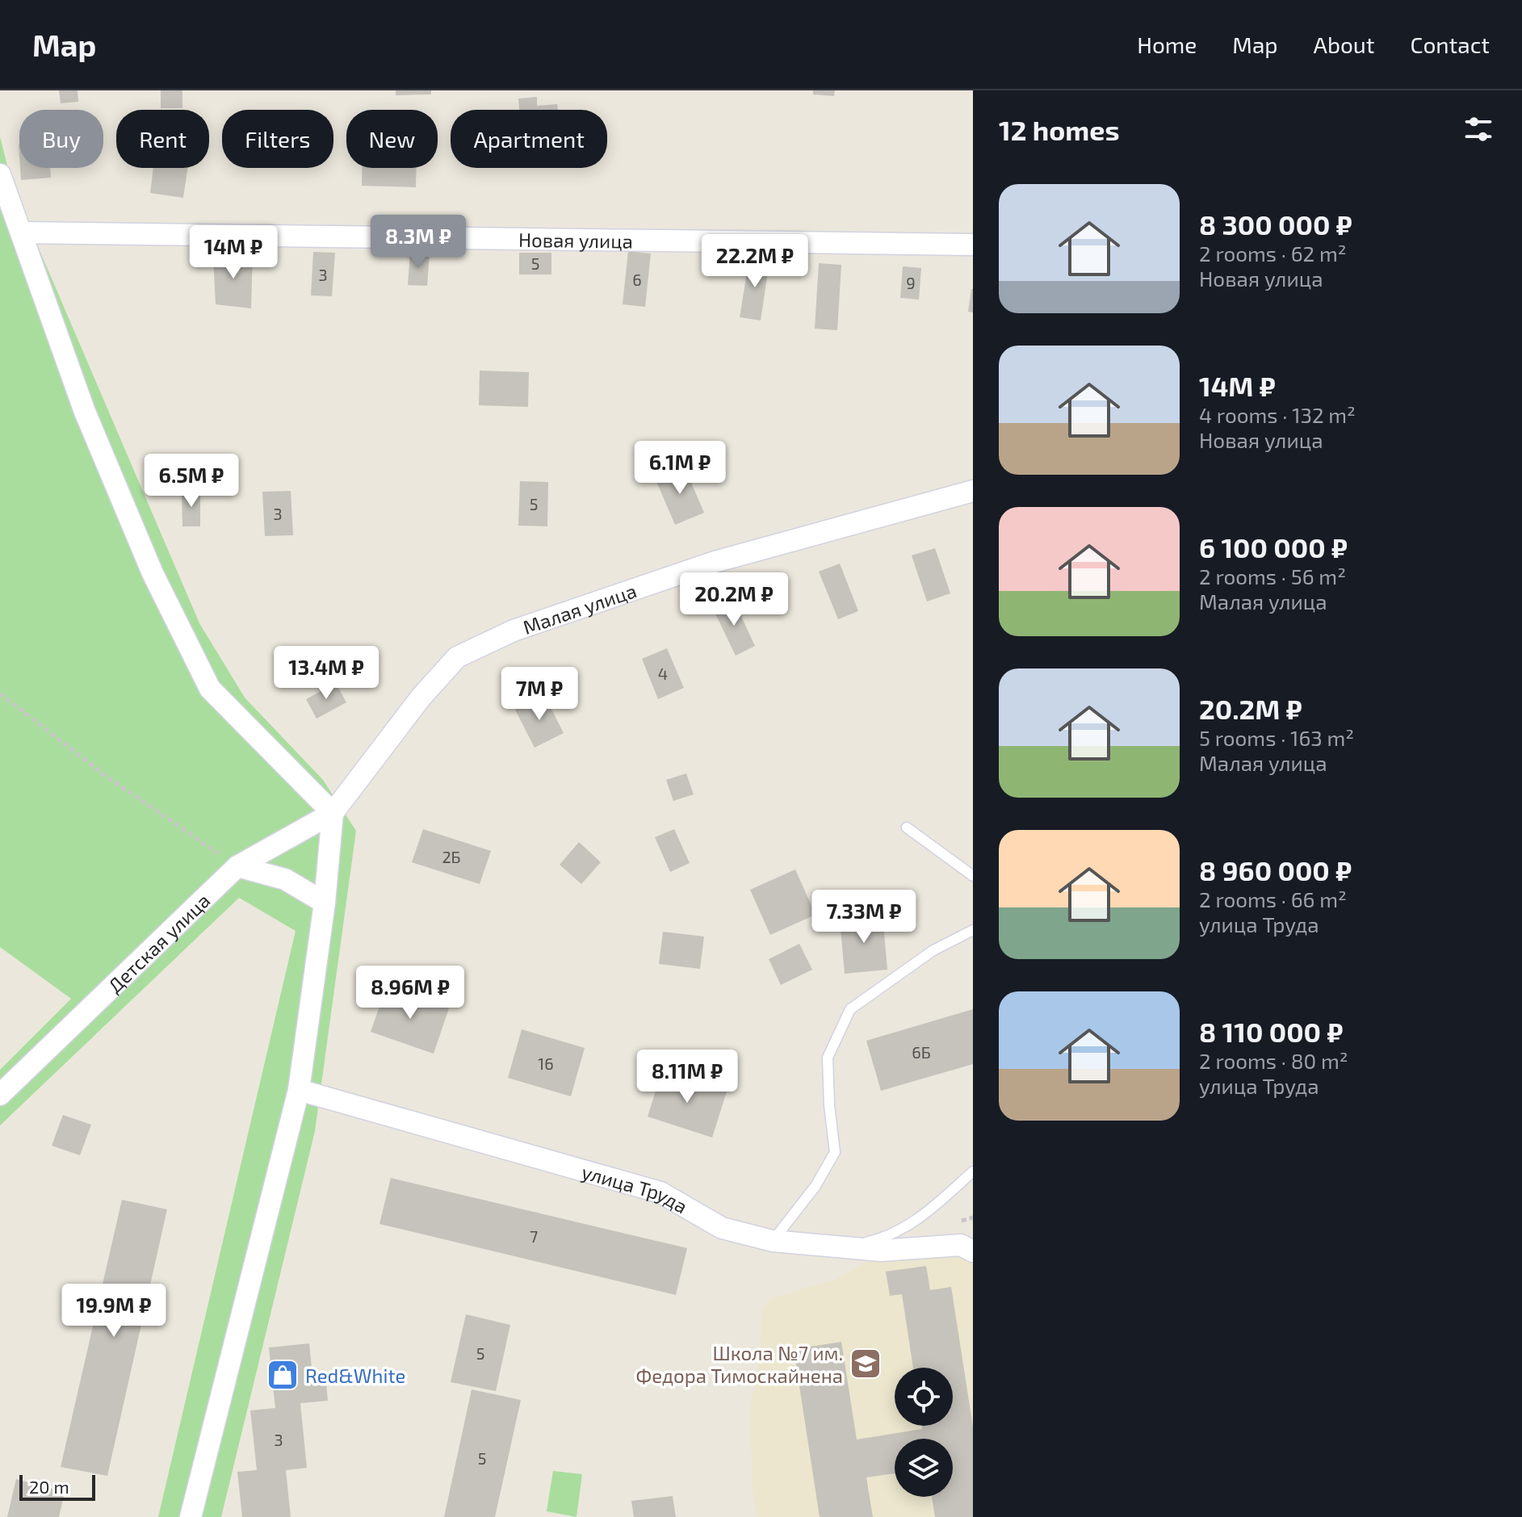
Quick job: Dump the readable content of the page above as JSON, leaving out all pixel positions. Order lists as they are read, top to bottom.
{
  "streets": {
    "street": [
      "Новая улица",
      "Малая улица",
      "Детская улица",
      "улица Труда"
    ]
  },
  "crossings": [
    ["Малая улица", "Детская улица"]
  ],
  "places": {
    "school or university": ["Школа №7 им. Федора Тимоскайнена"],
    "shop": ["Red&White"]
  },
  "house_numbers": [
    "5",
    "3",
    "6",
    "9",
    "5",
    "3",
    "4",
    "2Б",
    "6Б",
    "16",
    "7",
    "5",
    "3",
    "5"
  ],
  "scale_bar": "20 m",
  "page": {
    "header": "Map",
    "nav": [
      "Home",
      "Map",
      "About",
      "Contact"
    ],
    "heading": "12 homes",
    "chip": [
      "Buy",
      "Rent",
      "Filters",
      "New",
      "Apartment"
    ],
    "list": [
      {
        "name": "8 300 000 ₽",
        "note": "2 rooms · 62 m² · Новая улица"
      },
      {
        "name": "14M ₽",
        "note": "4 rooms · 132 m² · Новая улица"
      },
      {
        "name": "6 100 000 ₽",
        "note": "2 rooms · 56 m² · Малая улица"
      },
      {
        "name": "20.2M ₽",
        "note": "5 rooms · 163 m² · Малая улица"
      },
      {
        "name": "8 960 000 ₽",
        "note": "2 rooms · 66 m² · улица Труда"
      },
      {
        "name": "8 110 000 ₽",
        "note": "2 rooms · 80 m² · улица Труда"
      }
    ],
    "price": [
      "8.3M ₽",
      "14M ₽",
      "22.2M ₽",
      "6.1M ₽",
      "6.5M ₽",
      "20.2M ₽",
      "13.4M ₽",
      "7M ₽",
      "7.33M ₽",
      "8.96M ₽",
      "8.11M ₽",
      "19.9M ₽"
    ],
    "scale": "20 m"
  }
}
